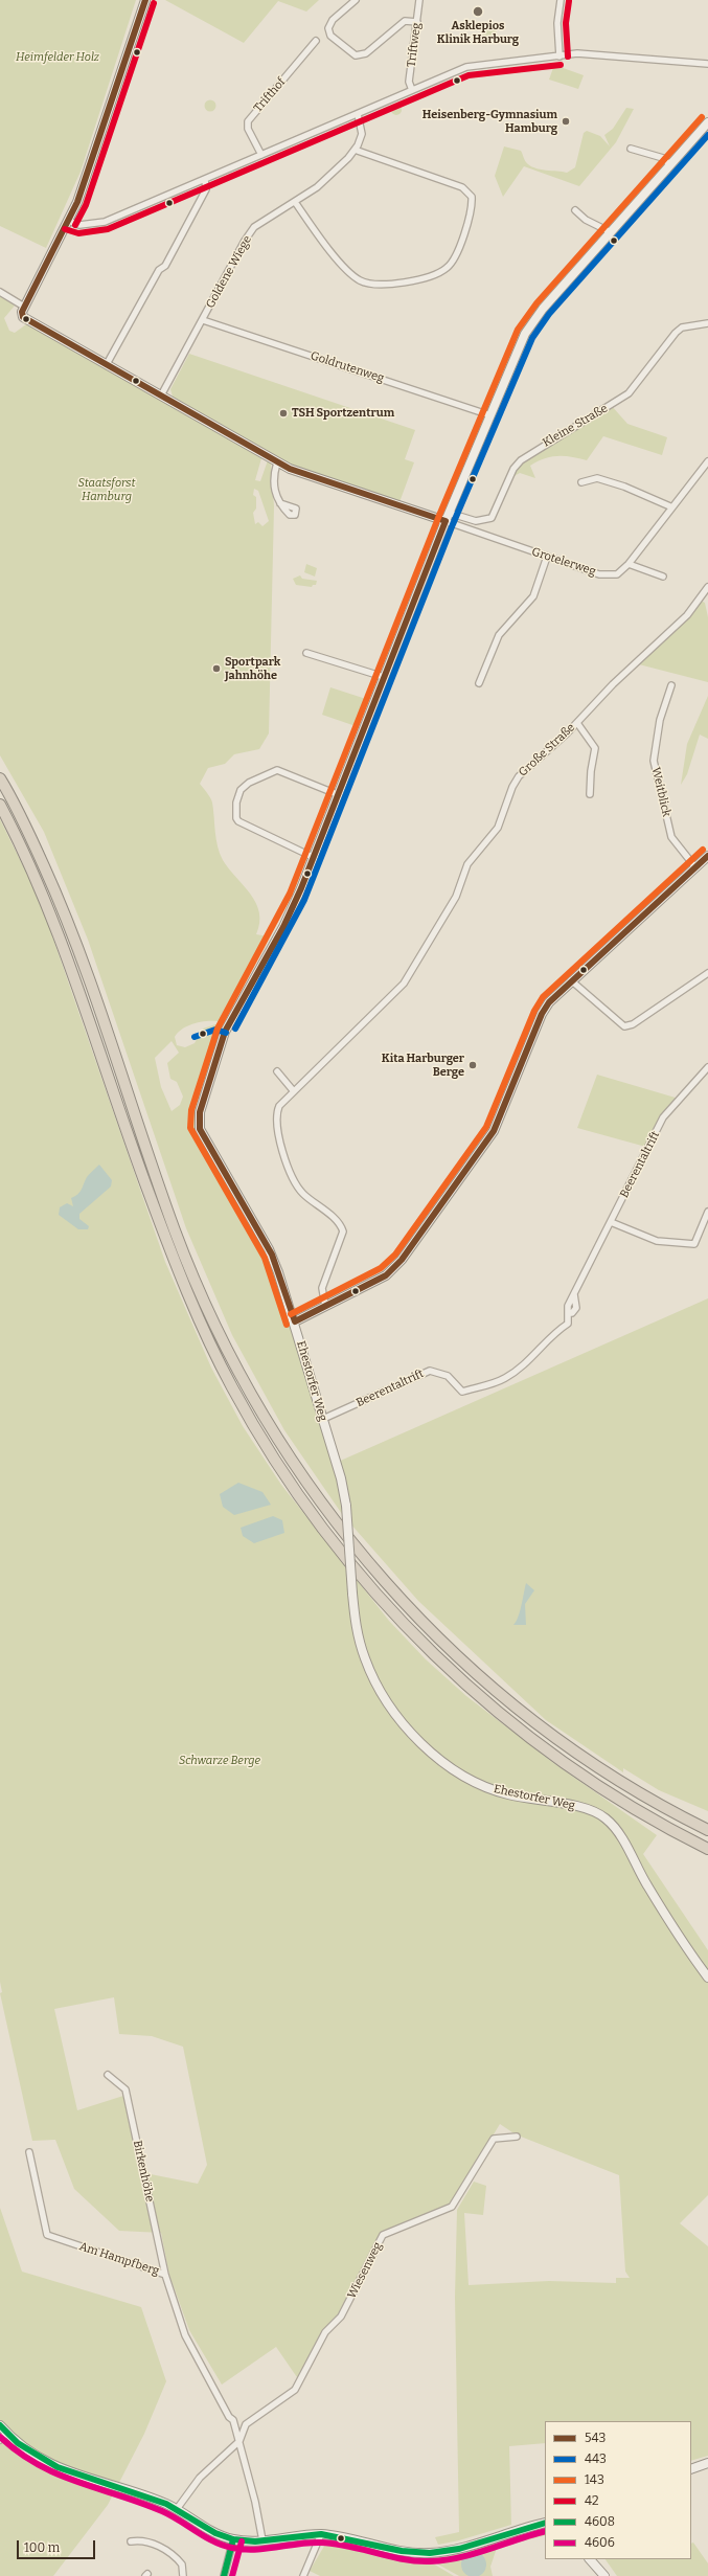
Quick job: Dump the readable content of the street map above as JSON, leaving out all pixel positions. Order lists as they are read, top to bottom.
{
  "streets": {
    "main road": ["Ehestorfer Weg"],
    "street": [
      "Triftweg",
      "Trifthof",
      "Goldene Wiege",
      "Goldrutenweg",
      "Kleine Straße",
      "Grotelerweg",
      "Große Straße",
      "Weitblick",
      "Beerentaltrift",
      "Birkenhöhe",
      "Am Hampfberg",
      "Wiesenweg"
    ]
  },
  "crossings": [
    ["Goldene Wiege", "Goldrutenweg"],
    ["Goldrutenweg", "Ehestorfer Weg"],
    ["Kleine Straße", "Grotelerweg"],
    ["Kleine Straße", "Ehestorfer Weg"],
    ["Grotelerweg", "Ehestorfer Weg"],
    ["Beerentaltrift", "Ehestorfer Weg"],
    ["Birkenhöhe", "Am Hampfberg"],
    ["Am Hampfberg", "Wiesenweg"]
  ],
  "parks": ["Heimfelder Holz", "Staatsforst Hamburg", "Schwarze Berge"],
  "places": [
    "Asklepios Klinik Harburg",
    "Heisenberg-Gymnasium Hamburg",
    "TSH Sportzentrum",
    "Sportpark Jahnhöhe",
    "Kita Harburger Berge"
  ],
  "lines": [
    "transit line 543",
    "transit line 42",
    "transit line 143",
    "transit line 443",
    "transit line 4608",
    "transit line 4606"
  ],
  "legend": [
    "543",
    "443",
    "143",
    "42",
    "4608",
    "4606"
  ],
  "scale_bar": "100 m"
}
